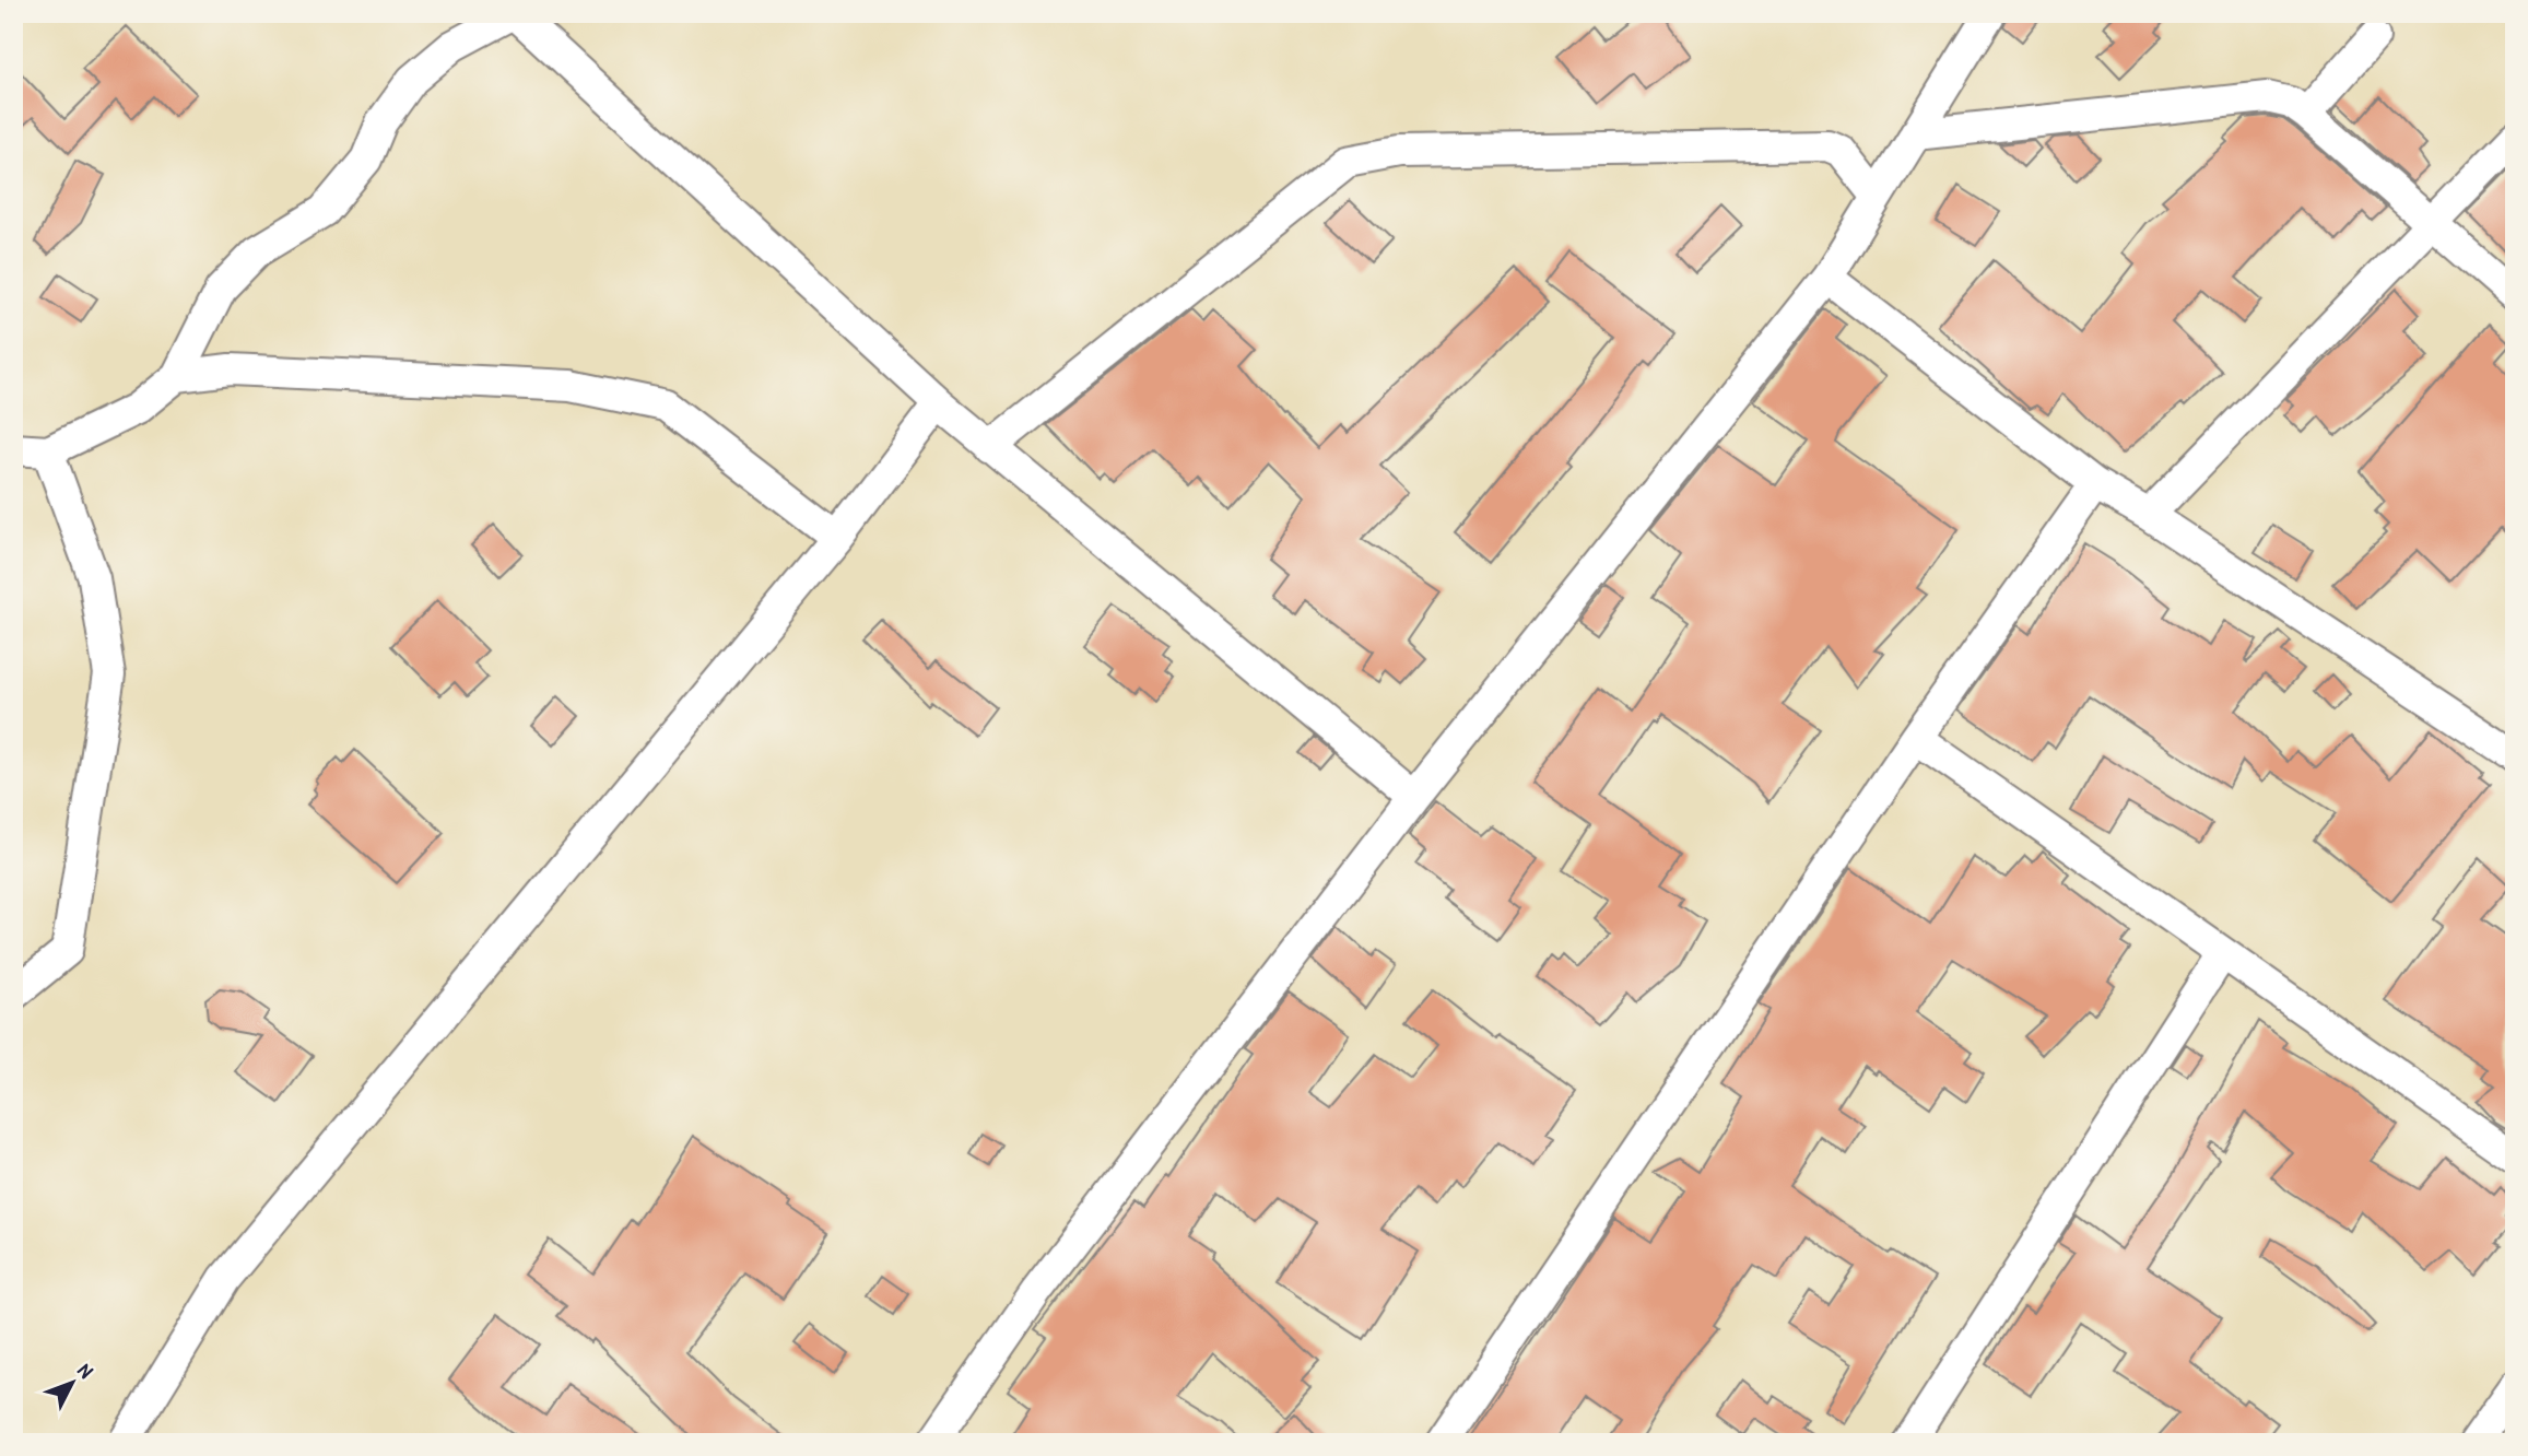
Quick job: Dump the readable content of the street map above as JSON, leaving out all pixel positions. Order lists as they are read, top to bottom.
{
  "north": "top right"
}
